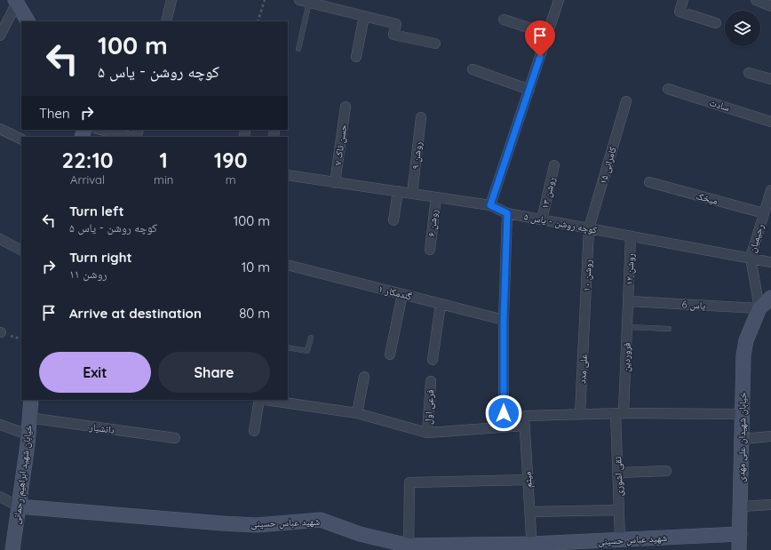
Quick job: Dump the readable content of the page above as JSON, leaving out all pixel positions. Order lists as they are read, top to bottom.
{
  "streets": {
    "street": [
      "سادت",
      "حسن تاک ۷",
      "روشن ۹",
      "کامرانی ۱۵",
      "روشن ۱۳",
      "میخک",
      "روشن ۶",
      "کوچه روشن - یاس ۵",
      "رحیمیان",
      "روشن ۱۲",
      "روشن ۱۰",
      "گندمکار ۱",
      "یاس 6",
      "فروردین",
      "علی مدد",
      "فرعی اول",
      "دانشیار",
      "خیابان شهیدان علی مهدی",
      "خیابان شهید ابراهیم رحمانی",
      "تقی اشوری",
      "میثم",
      "شهید عباس حسینی"
    ]
  },
  "crossings": [
    ["حسن تاک ۷", "کوچه روشن - یاس ۵"],
    ["روشن ۹", "کوچه روشن - یاس ۵"],
    ["کامرانی ۱۵", "کوچه روشن - یاس ۵"],
    ["کامرانی ۱۵", "روشن ۱۰"],
    ["روشن ۱۳", "کوچه روشن - یاس ۵"],
    ["میخک", "رحیمیان"],
    ["روشن ۶", "کوچه روشن - یاس ۵"],
    ["کوچه روشن - یاس ۵", "رحیمیان"],
    ["کوچه روشن - یاس ۵", "روشن ۱۲"],
    ["کوچه روشن - یاس ۵", "روشن ۱۰"],
    ["رحیمیان", "یاس 6"],
    ["رحیمیان", "خیابان شهیدان علی مهدی"],
    ["روشن ۱۲", "یاس 6"],
    ["روشن ۱۲", "فروردین"],
    ["روشن ۱۰", "علی مدد"],
    ["یاس 6", "فروردین"],
    ["یاس 6", "خیابان شهیدان علی مهدی"],
    ["فروردین", "تقی اشوری"],
    ["دانشیار", "خیابان شهید ابراهیم رحمانی"],
    ["خیابان شهیدان علی مهدی", "شهید عباس حسینی"],
    ["خیابان شهید ابراهیم رحمانی", "شهید عباس حسینی"],
    ["تقی اشوری", "شهید عباس حسینی"],
    ["میثم", "شهید عباس حسینی"]
  ],
  "page": {
    "turn": ["100 m", "کوچه روشن - یاس ۵"],
    "then": "Then",
    "eta": [
      "22:10",
      "Arrival",
      "1",
      "min",
      "190",
      "m"
    ],
    "list": [
      {
        "name": "Turn left",
        "note": "کوچه روشن - یاس ۵",
        "value": "100 m"
      },
      {
        "name": "Turn right",
        "note": "روشن ۱۱",
        "value": "10 m"
      },
      {
        "name": "Arrive at destination",
        "value": "80 m"
      }
    ],
    "buttons": ["Exit", "Share"]
  }
}
